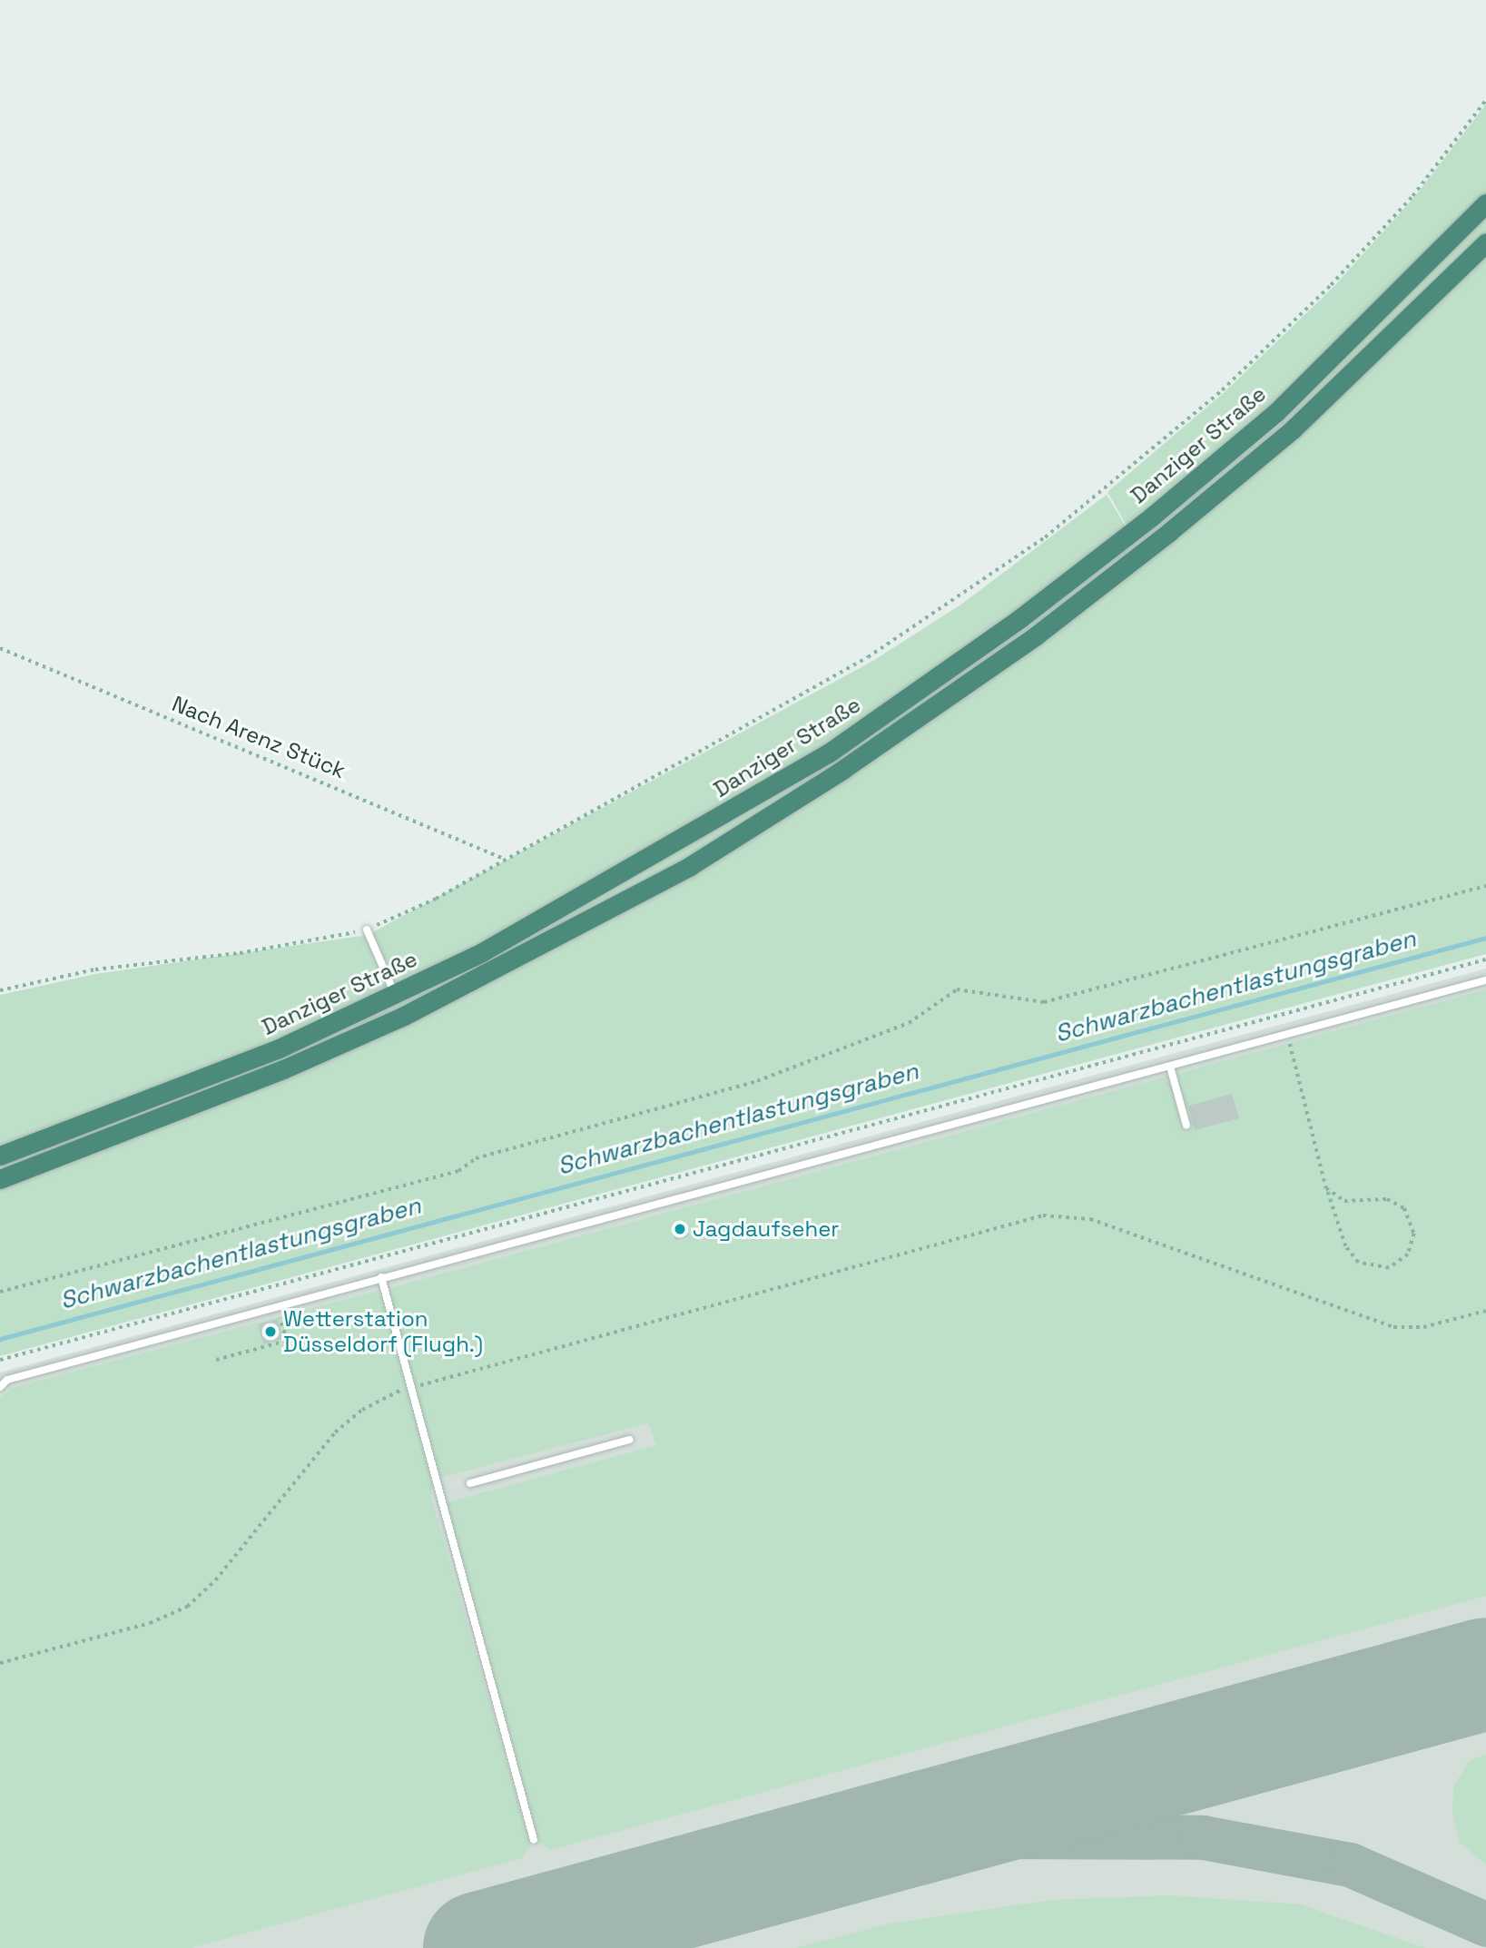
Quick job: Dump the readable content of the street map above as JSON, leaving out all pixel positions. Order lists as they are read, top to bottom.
{
  "streets": {
    "highway": ["Danziger Straße"],
    "path": ["Nach Arenz Stück"]
  },
  "water": ["Schwarzbachentlastungsgraben"],
  "places": ["Jagdaufseher", "Wetterstation Düsseldorf (Flugh.)"]
}
